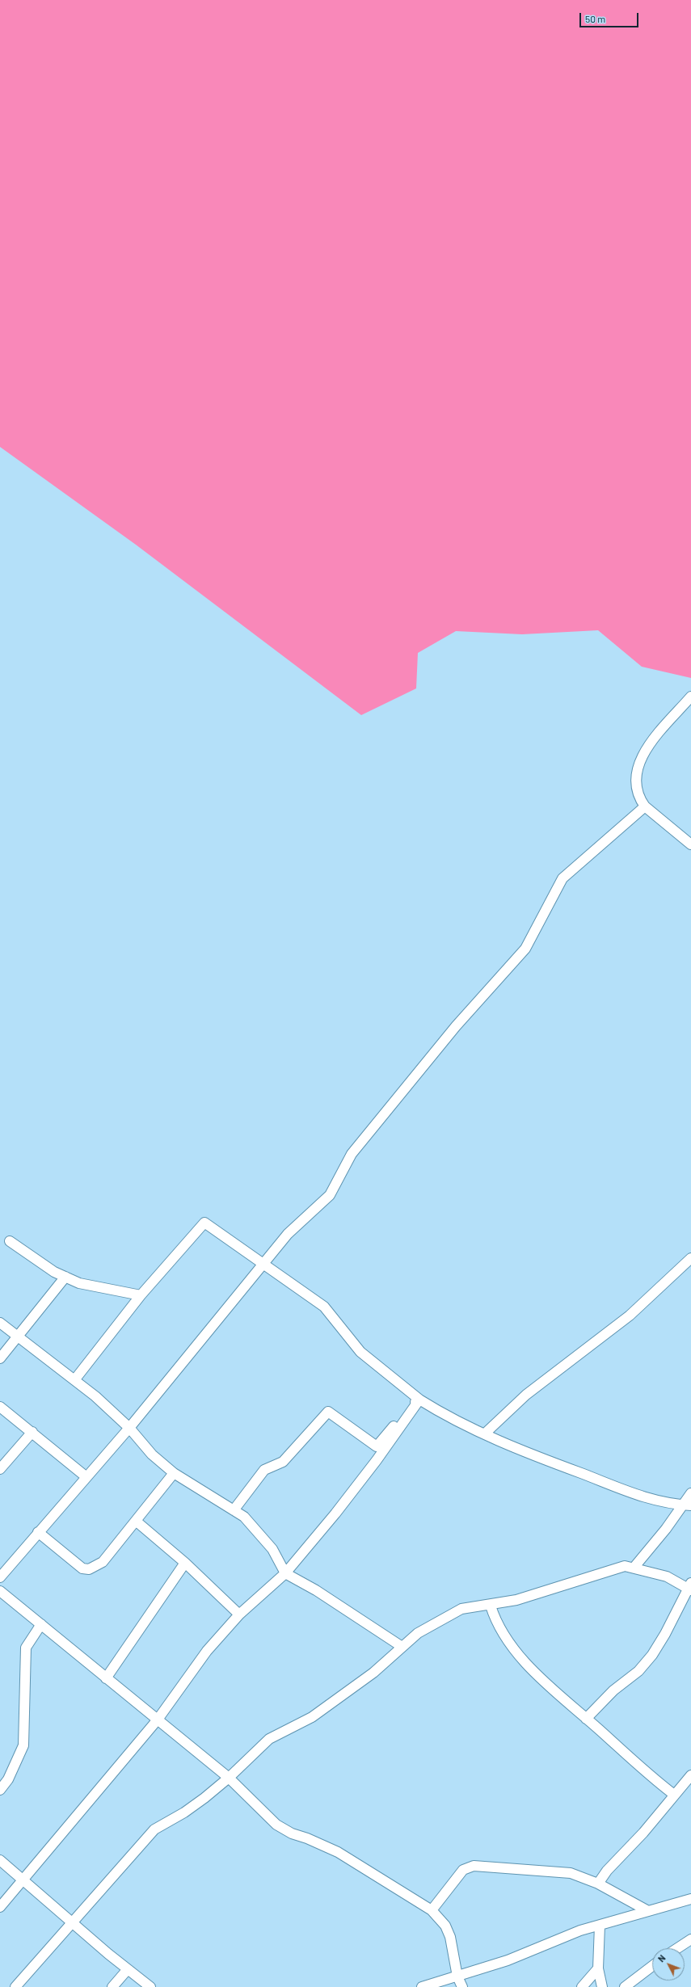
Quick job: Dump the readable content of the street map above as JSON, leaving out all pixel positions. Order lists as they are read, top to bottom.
{
  "scale_bar": "50 m",
  "north": "top left"
}
